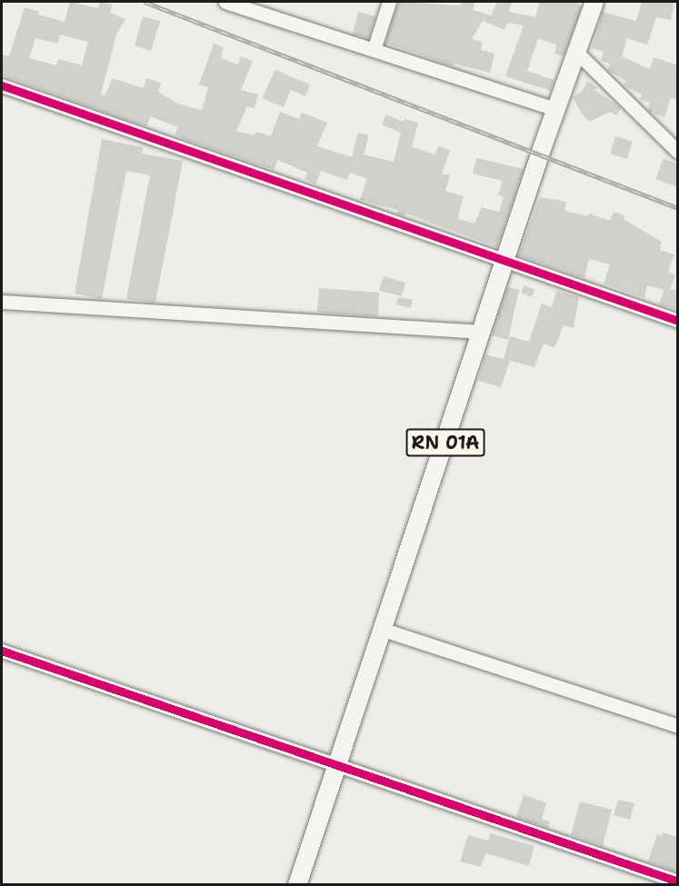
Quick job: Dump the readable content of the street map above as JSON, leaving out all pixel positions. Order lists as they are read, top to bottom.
{
  "streets": {
    "main road": ["RN 01A"]
  }
}
